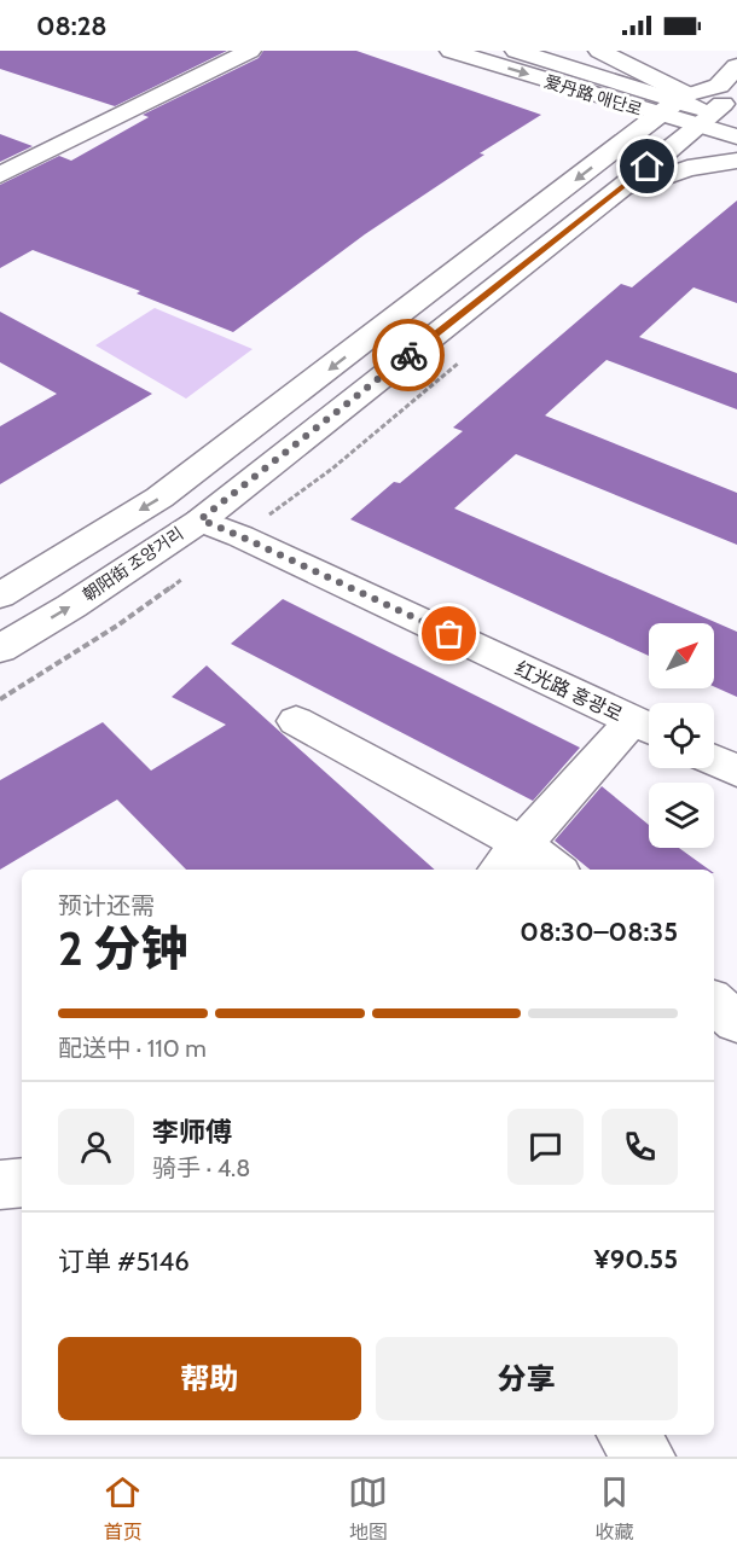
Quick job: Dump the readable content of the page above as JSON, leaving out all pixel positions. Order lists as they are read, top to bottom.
{
  "streets": {
    "main road": ["爱丹路 애단로", "朝阳街 조양거리", "红光路 홍광로"]
  },
  "crossings": [
    ["爱丹路 애단로", "朝阳街 조양거리"],
    ["朝阳街 조양거리", "红光路 홍광로"]
  ],
  "north": "top right",
  "page": {
    "status": "08:28",
    "heading": ["2 分钟", "预计还需", "08:30–08:35"],
    "panel": [
      "李师傅",
      "骑手 · 4.8",
      "订单 #5146",
      "¥90.55"
    ],
    "bar": "配送中 · 110 m",
    "buttons": ["帮助", "分享"],
    "tabs": ["首页", "地图", "收藏"]
  }
}
